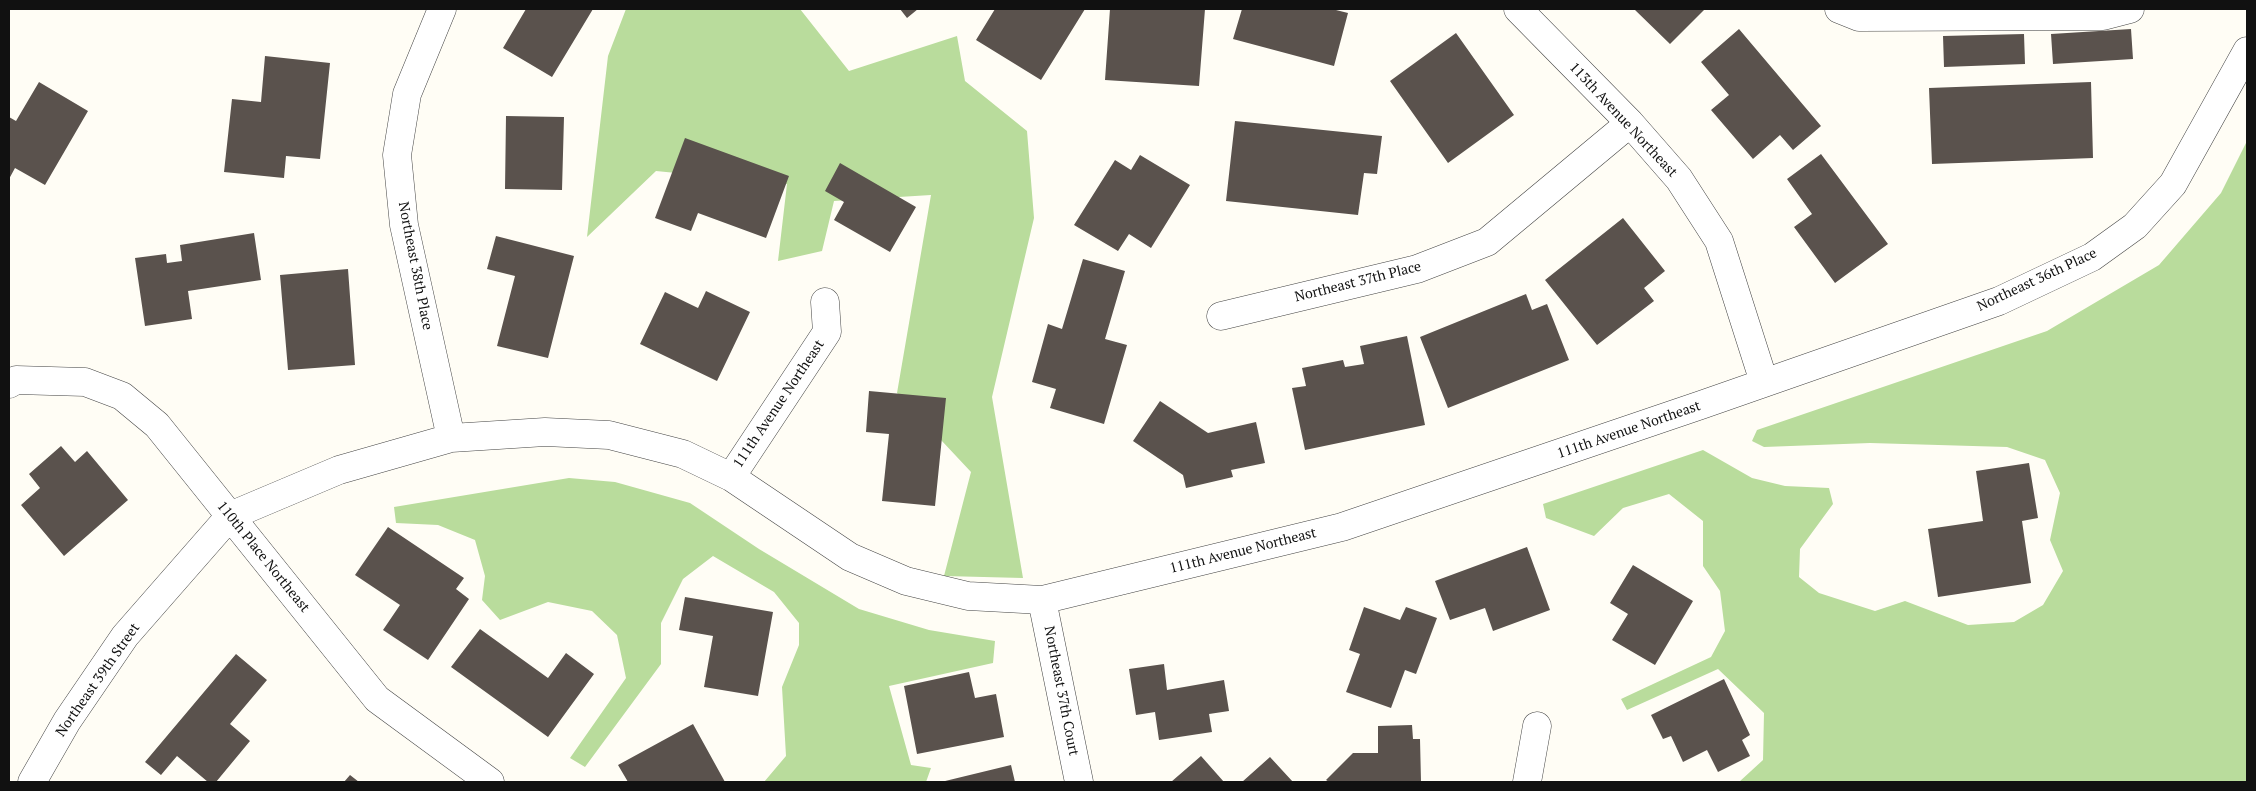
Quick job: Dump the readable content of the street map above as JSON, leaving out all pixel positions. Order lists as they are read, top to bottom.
{
  "streets": {
    "street": [
      "113th Avenue Northeast",
      "Northeast 38th Place",
      "Northeast 36th Place",
      "Northeast 37th Place",
      "111th Avenue Northeast",
      "110th Place Northeast",
      "Northeast 39th Street",
      "Northeast 37th Court"
    ]
  },
  "crossings": [
    ["113th Avenue Northeast", "Northeast 36th Place"],
    ["113th Avenue Northeast", "Northeast 37th Place"],
    ["113th Avenue Northeast", "111th Avenue Northeast"],
    ["Northeast 38th Place", "111th Avenue Northeast"],
    ["Northeast 36th Place", "111th Avenue Northeast"],
    ["111th Avenue Northeast", "110th Place Northeast"],
    ["111th Avenue Northeast", "Northeast 39th Street"],
    ["111th Avenue Northeast", "Northeast 37th Court"],
    ["110th Place Northeast", "Northeast 39th Street"]
  ]
}
